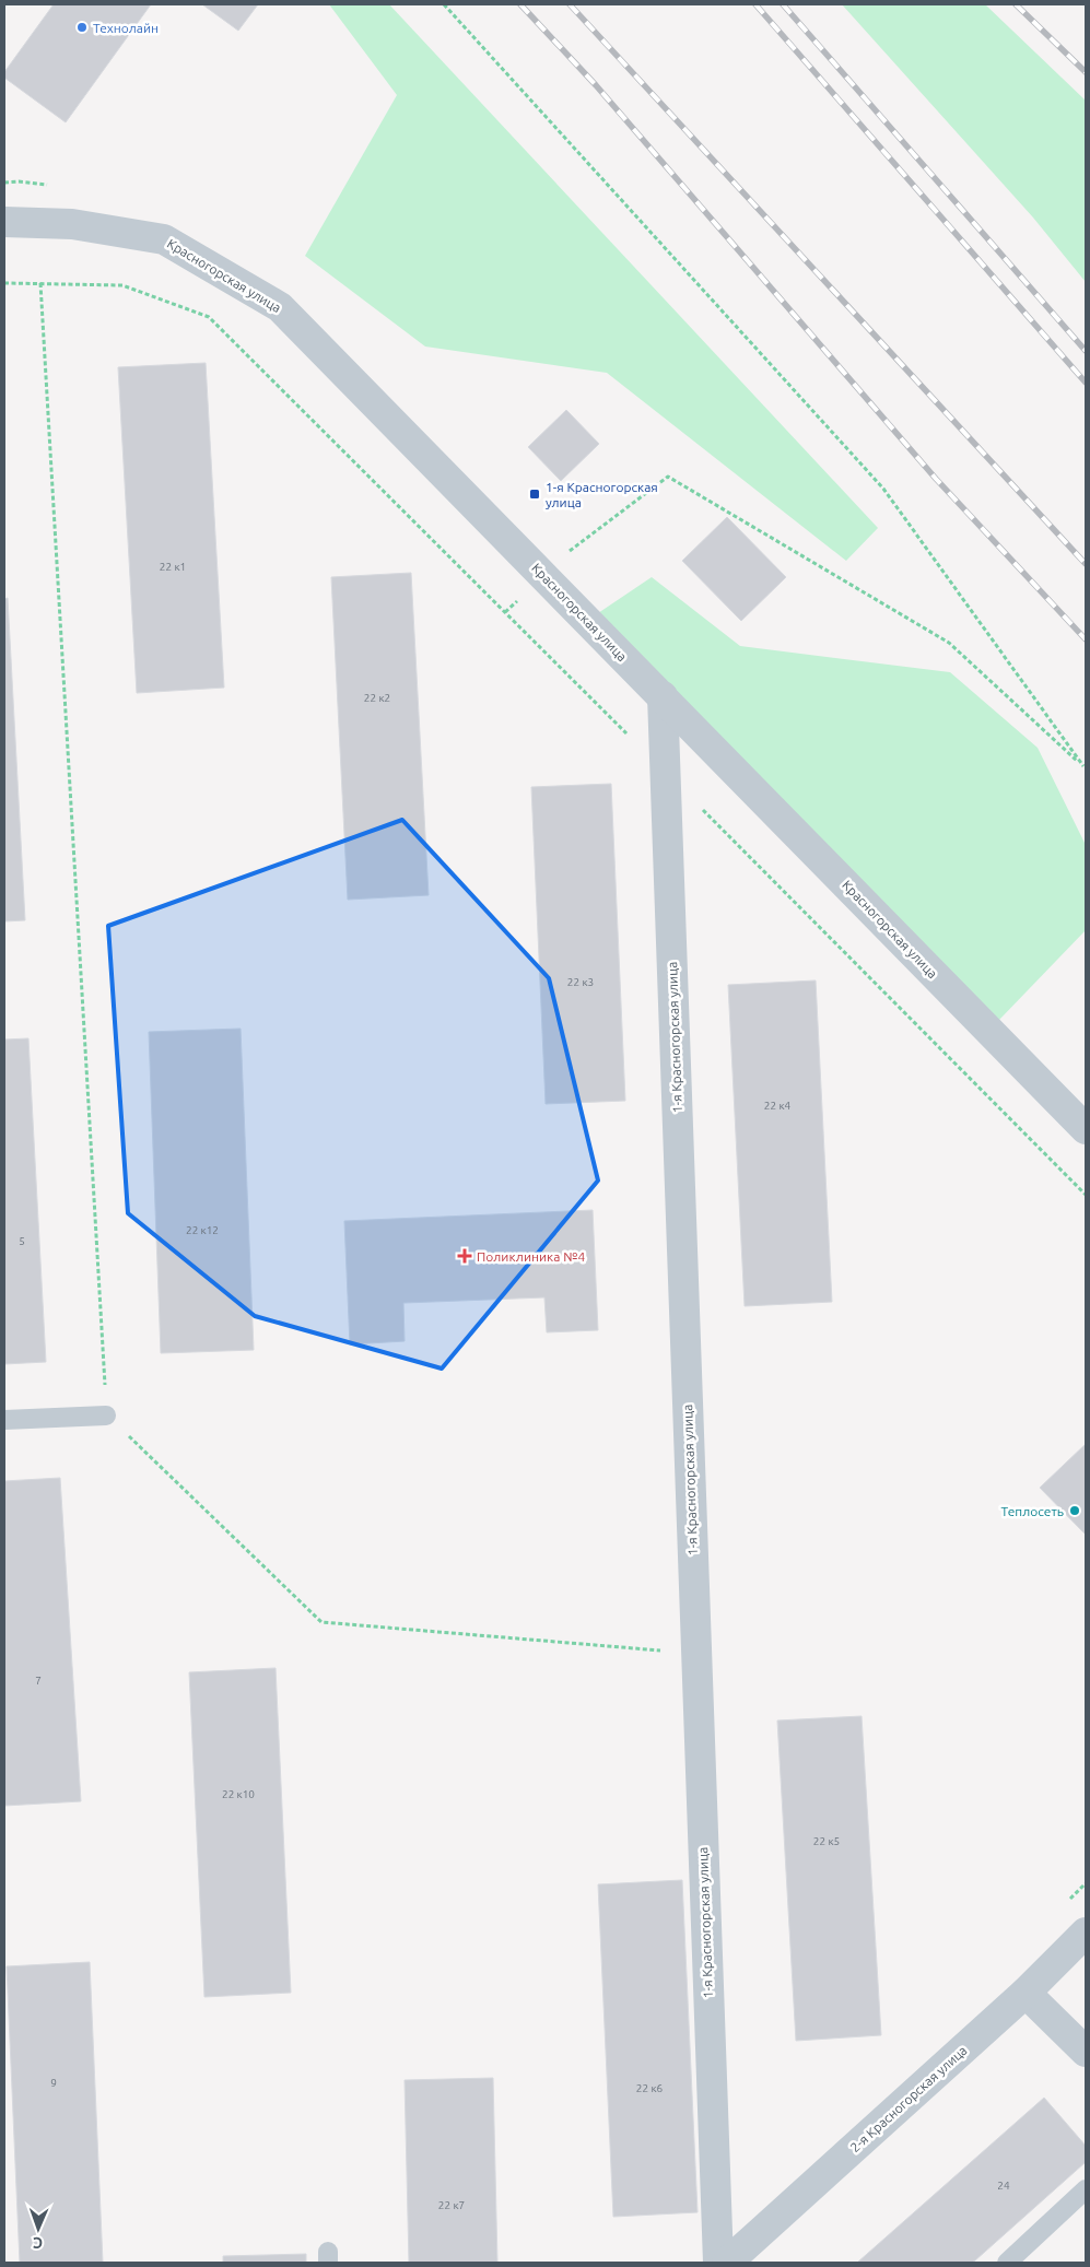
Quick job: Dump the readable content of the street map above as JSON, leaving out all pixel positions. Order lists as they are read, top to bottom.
{
  "streets": {
    "street": ["Красногорская улица", "1-я Красногорская улица", "2-я Красногорская улица"]
  },
  "crossings": [
    ["Красногорская улица", "1-я Красногорская улица"]
  ],
  "places": {
    "other": ["Технолайн", "Теплосеть"],
    "transit": ["1-я Красногорская улица"],
    "health": ["Поликлиника №4"]
  },
  "house_numbers": [
    "22 к1",
    "22 к2",
    "22 к3",
    "22 к4",
    "22 к12",
    "5",
    "7",
    "22 к10",
    "22 к5",
    "9",
    "22 к6",
    "24",
    "22 к7"
  ],
  "north": "bottom"
}
